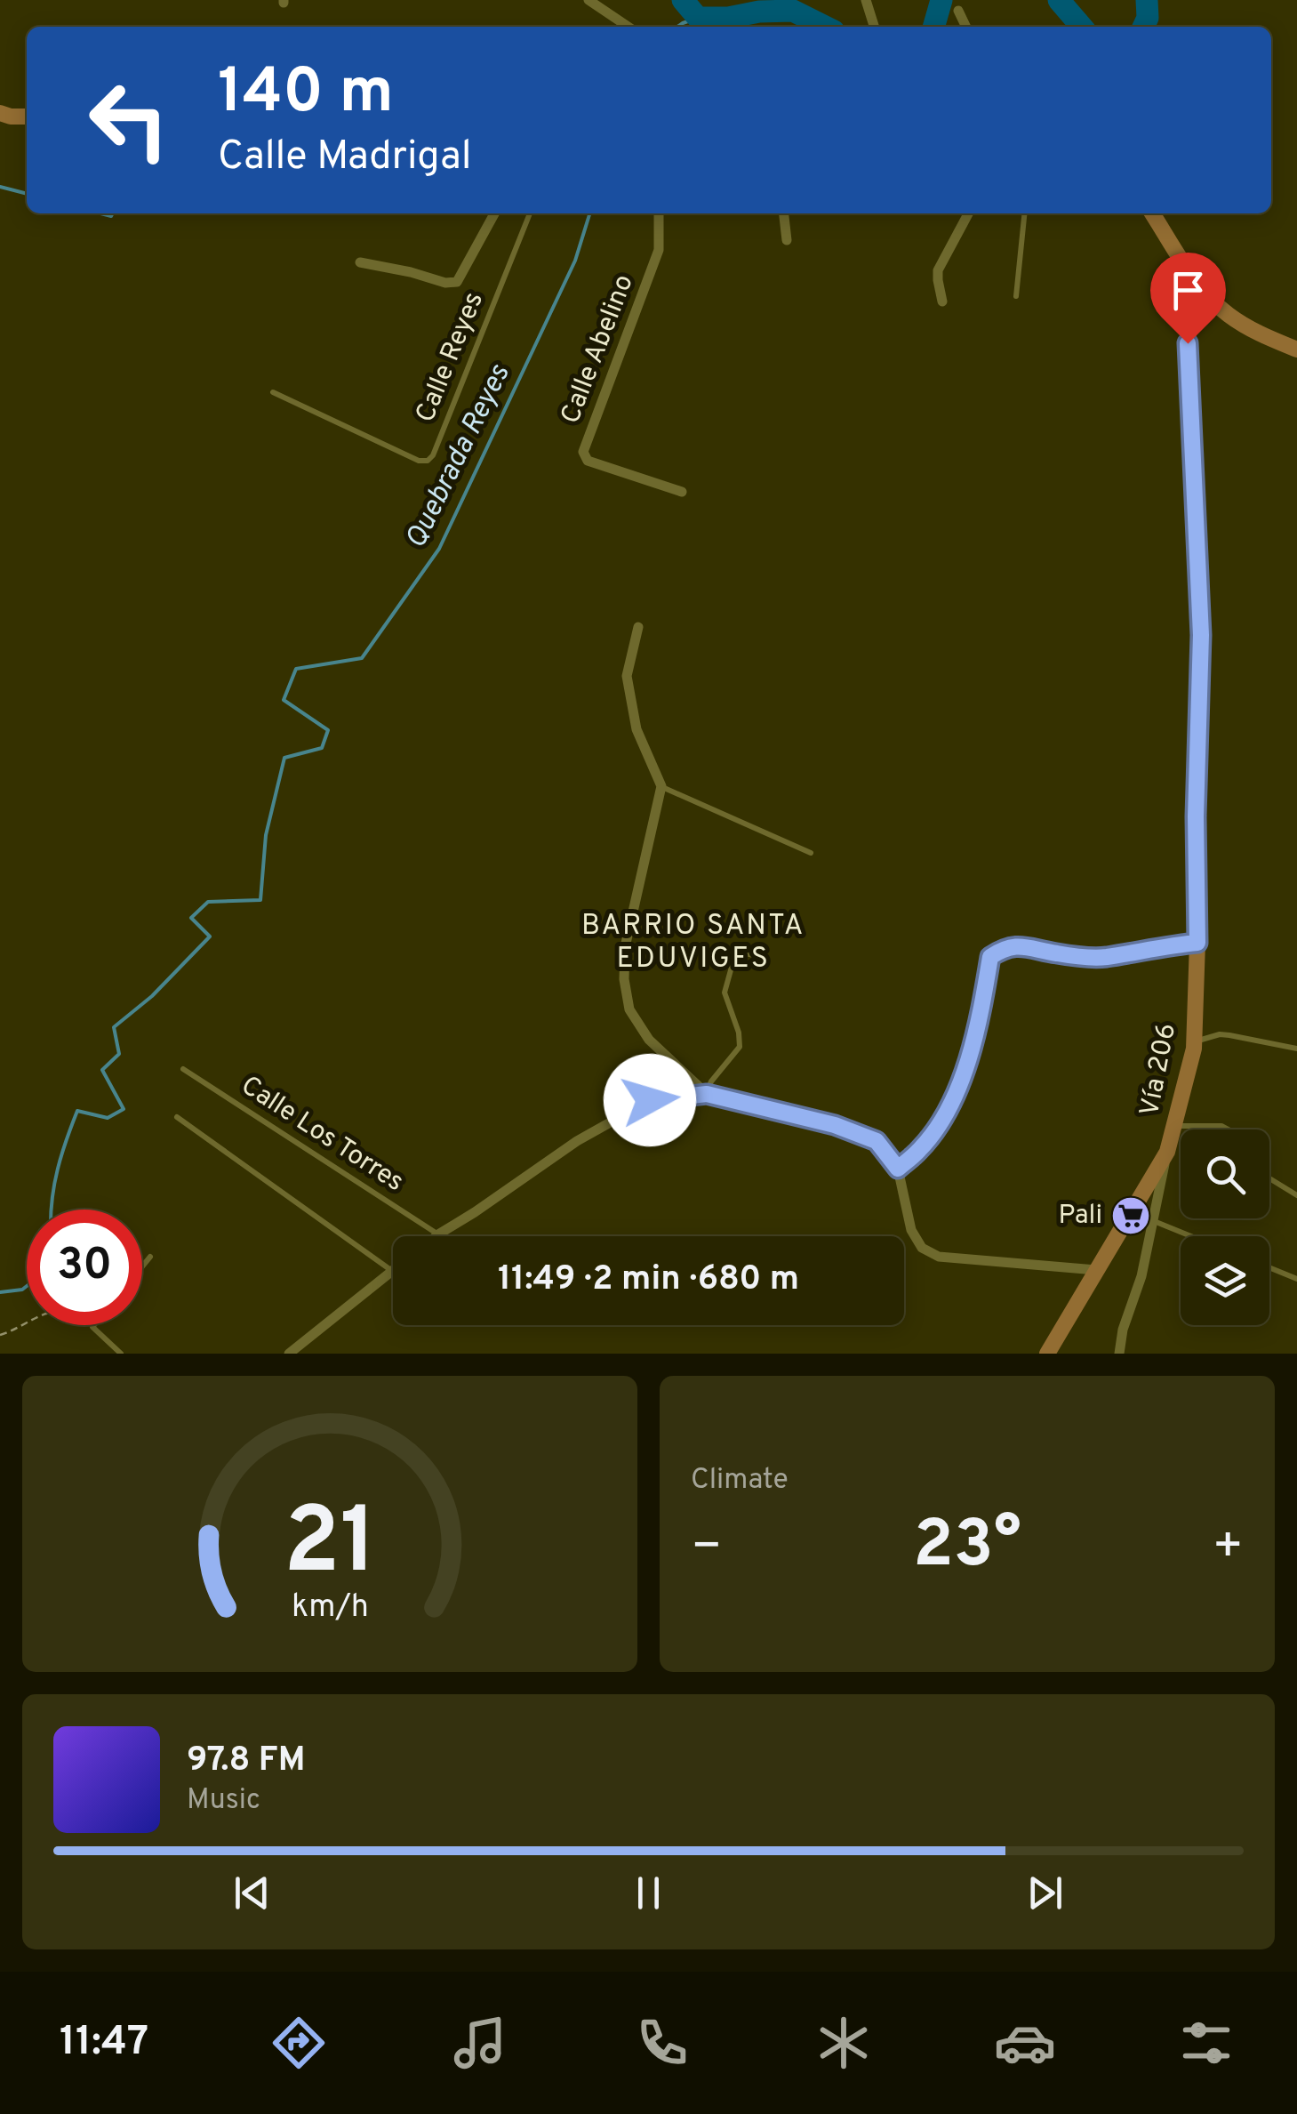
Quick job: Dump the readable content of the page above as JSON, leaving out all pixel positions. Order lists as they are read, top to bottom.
{
  "streets": {
    "main road": ["Vía 206"],
    "street": ["Calle Abelino"],
    "lane": ["Calle Reyes", "Calle Los Torres"]
  },
  "districts": ["BARRIO SANTA EDUVIGES"],
  "water": ["Quebrada Reyes"],
  "places": {
    "supermarket": ["Pali"]
  },
  "page": {
    "turn": ["140 m", "Calle Madrigal"],
    "limit": "30",
    "trip": "11:49 · 2 min · 680 m",
    "tile": "Climate",
    "heat": ["−", "23°", "+"],
    "song": ["97.8 FM", "Music"],
    "tabs": "11:47",
    "gauge": ["21", "km/h"]
  }
}
